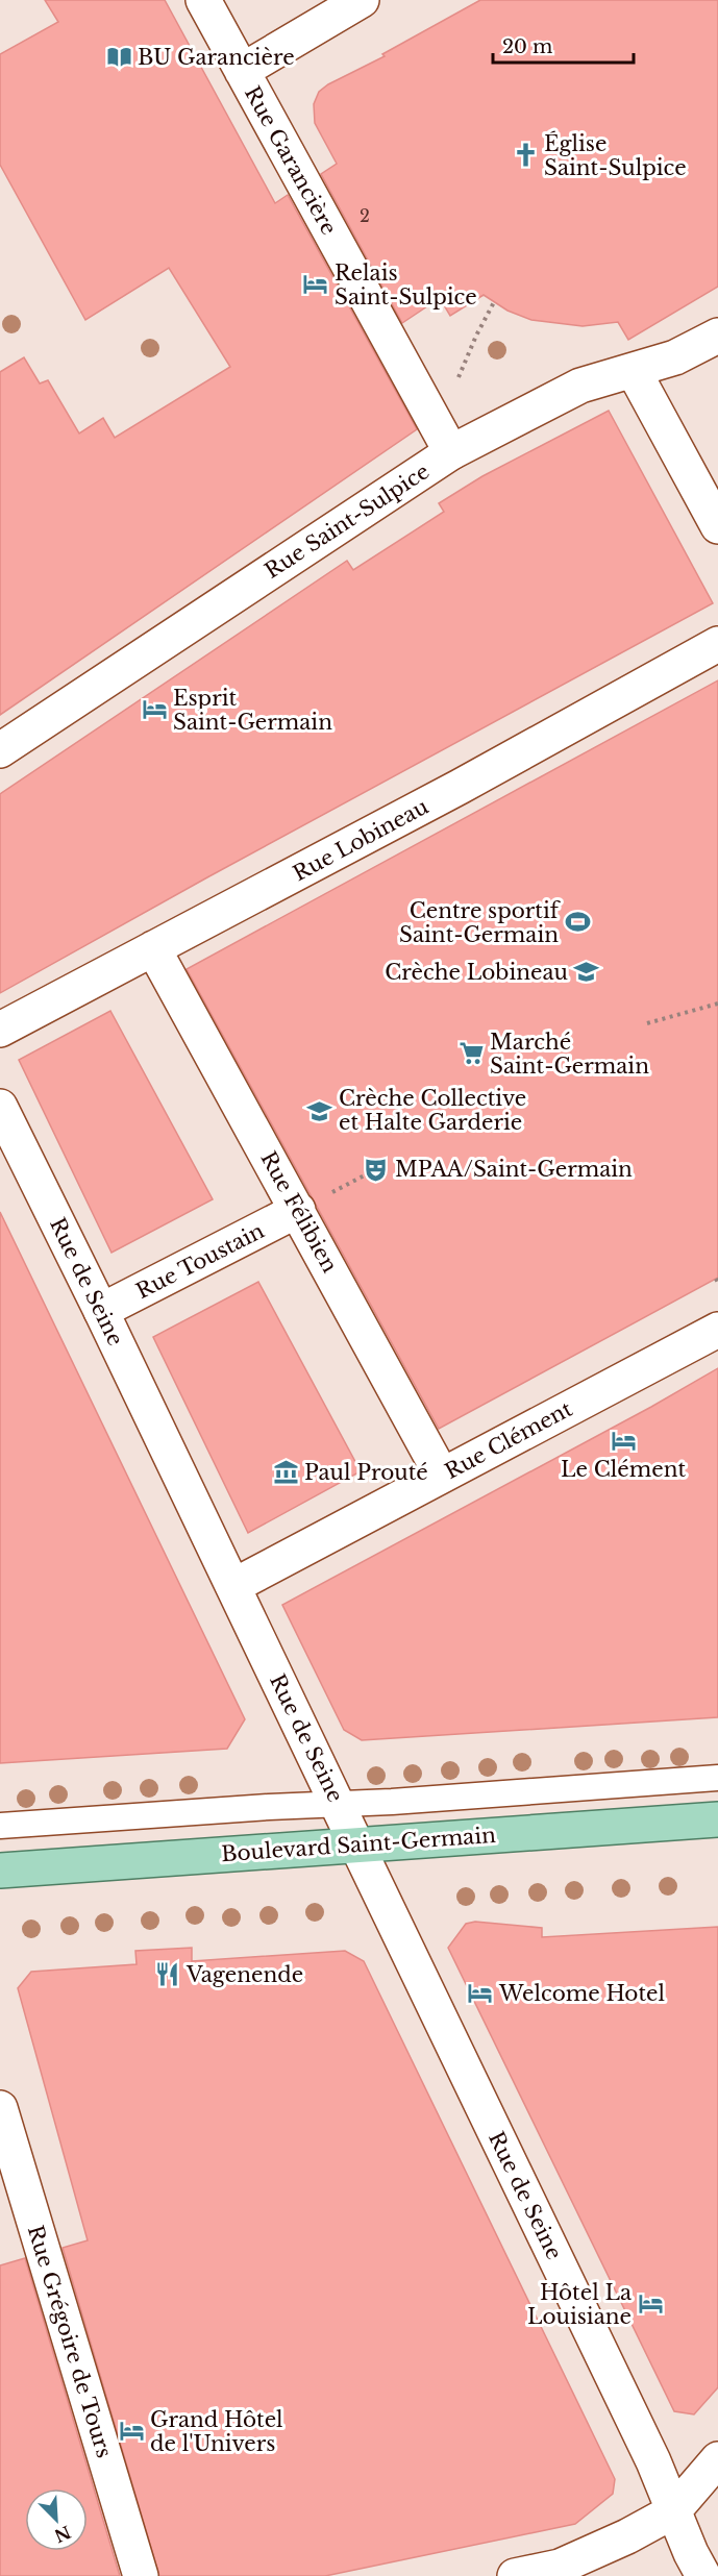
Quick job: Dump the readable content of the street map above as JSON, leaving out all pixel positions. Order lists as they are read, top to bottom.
{
  "streets": {
    "main road": ["Boulevard Saint-Germain"],
    "street": [
      "Rue Garancière",
      "Rue Saint-Sulpice",
      "Rue Lobineau",
      "Rue Félibien",
      "Rue Toustain",
      "Rue de Seine",
      "Rue Clément",
      "Rue Grégoire de Tours"
    ]
  },
  "crossings": [
    ["Rue Garancière", "Rue Saint-Sulpice"],
    ["Rue Lobineau", "Rue Félibien"],
    ["Rue Félibien", "Rue Toustain"],
    ["Rue Félibien", "Rue Clément"],
    ["Rue Toustain", "Rue de Seine"],
    ["Rue de Seine", "Rue Clément"],
    ["Rue de Seine", "Boulevard Saint-Germain"]
  ],
  "places": {
    "library": ["BU Garancière"],
    "church": ["Église Saint-Sulpice"],
    "hotel": [
      "Relais Saint-Sulpice",
      "Esprit Saint-Germain",
      "Le Clément",
      "Welcome Hotel",
      "Hôtel La Louisiane",
      "Grand Hôtel de l'Univers"
    ],
    "sports": ["Centre sportif Saint-Germain"],
    "school or university": ["Crèche Lobineau", "Crèche Collective et Halte Garderie"],
    "supermarket": ["Marché Saint-Germain"],
    "theatre": ["MPAA/Saint-Germain"],
    "museum": ["Paul Prouté"],
    "restaurant": ["Vagenende"]
  },
  "house_numbers": ["2"],
  "scale_bar": "20 m",
  "north": "bottom right"
}
